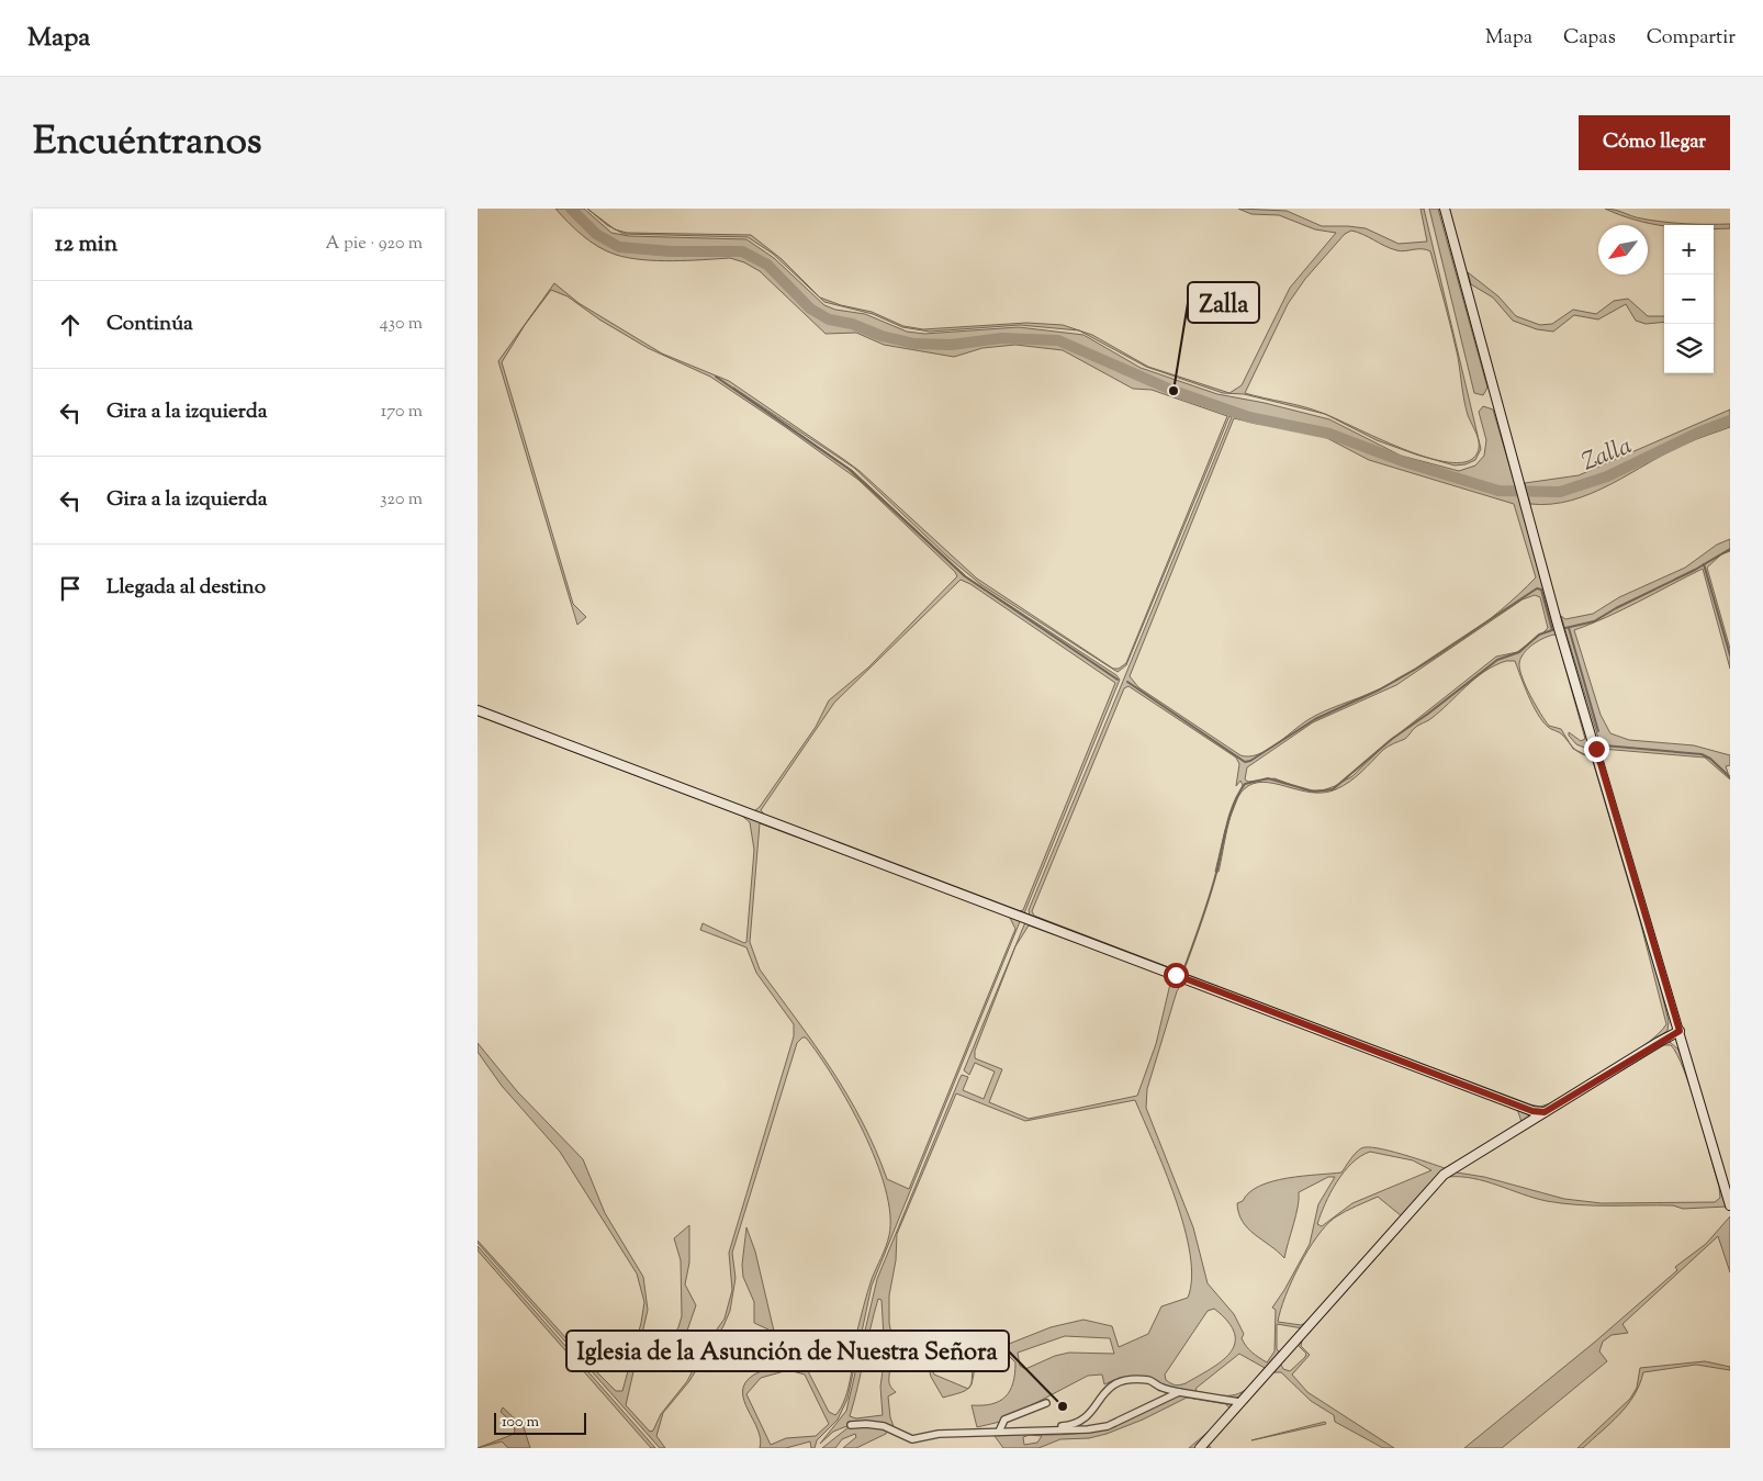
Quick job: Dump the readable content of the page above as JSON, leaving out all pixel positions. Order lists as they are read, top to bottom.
{
  "water": ["Zalla"],
  "places": ["Zalla", "Iglesia de la Asunción de Nuestra Señora"],
  "scale_bar": "100 m",
  "north": "bottom left",
  "page": {
    "header": "Mapa",
    "nav": ["Mapa", "Capas", "Compartir"],
    "title": "Encuéntranos",
    "buttons": "Cómo llegar",
    "heading": ["12 min", "A pie · 920 m"],
    "map_buttons": ["+", "−"],
    "list": [
      ["Continúa", "430 m"],
      ["Gira a la izquierda", "170 m"],
      ["Gira a la izquierda", "320 m"],
      "Llegada al destino"
    ],
    "scale": "100 m"
  }
}
